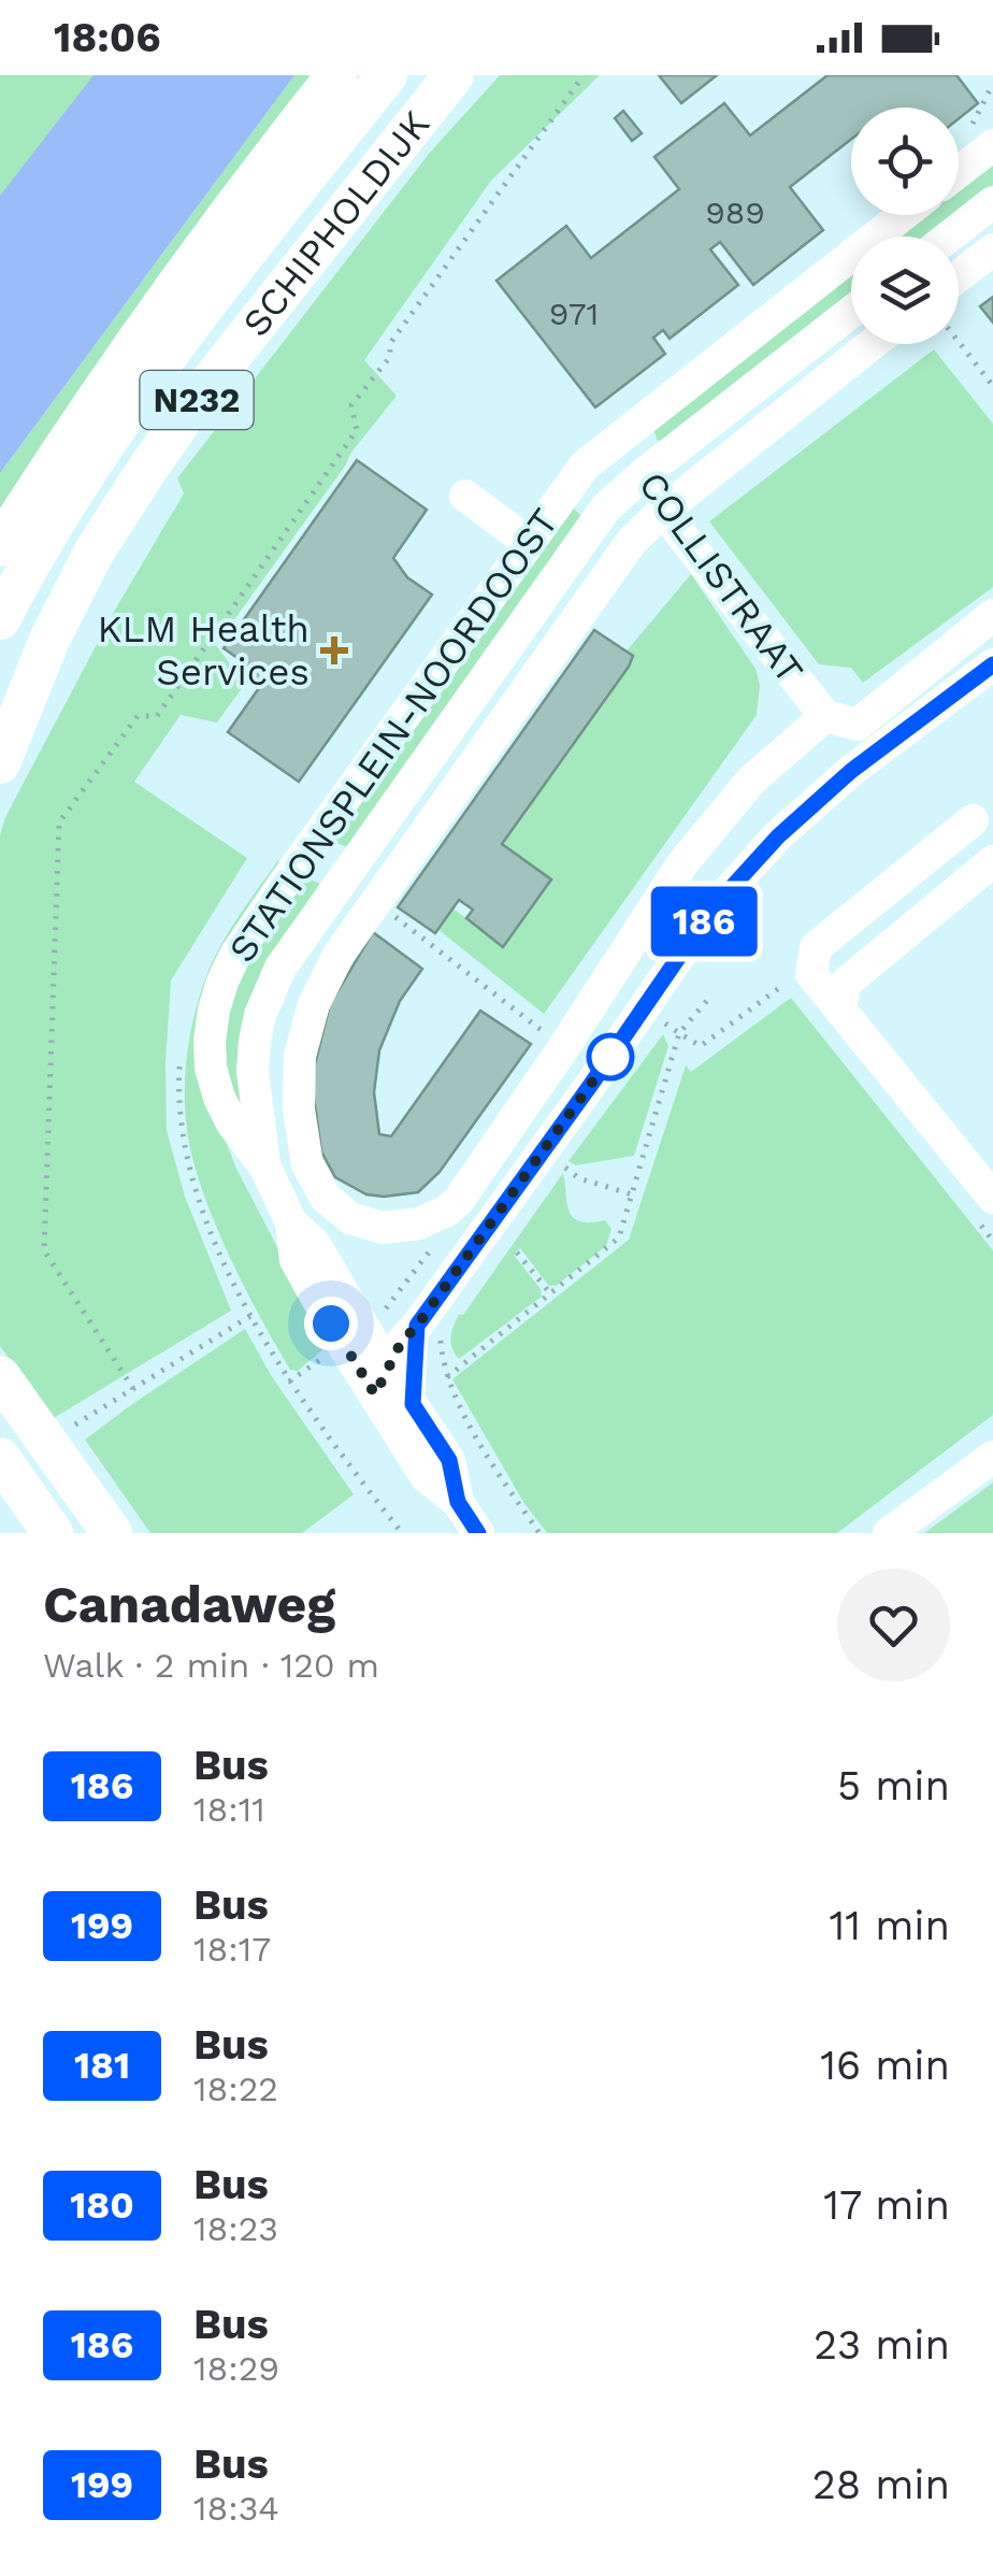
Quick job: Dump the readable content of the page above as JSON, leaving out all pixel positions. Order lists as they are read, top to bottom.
{
  "streets": {
    "main road": ["SCHIPHOLDIJK", "N232"],
    "street": ["COLLISTRAAT", "STATIONSPLEIN-NOORDOOST"]
  },
  "crossings": [
    ["COLLISTRAAT", "STATIONSPLEIN-NOORDOOST"]
  ],
  "places": {
    "health": ["KLM Health Services"]
  },
  "lines": ["bus line 186"],
  "house_numbers": ["989", "971"],
  "page": {
    "status": "18:06",
    "on_map": "186",
    "heading": ["Canadaweg", "Walk · 2 min · 120 m"],
    "list": [
      {
        "mark": "186",
        "name": "Bus",
        "note": "18:11",
        "value": "5 min"
      },
      {
        "mark": "199",
        "name": "Bus",
        "note": "18:17",
        "value": "11 min"
      },
      {
        "mark": "181",
        "name": "Bus",
        "note": "18:22",
        "value": "16 min"
      },
      {
        "mark": "180",
        "name": "Bus",
        "note": "18:23",
        "value": "17 min"
      },
      {
        "mark": "186",
        "name": "Bus",
        "note": "18:29",
        "value": "23 min"
      },
      {
        "mark": "199",
        "name": "Bus",
        "note": "18:34",
        "value": "28 min"
      }
    ]
  }
}
